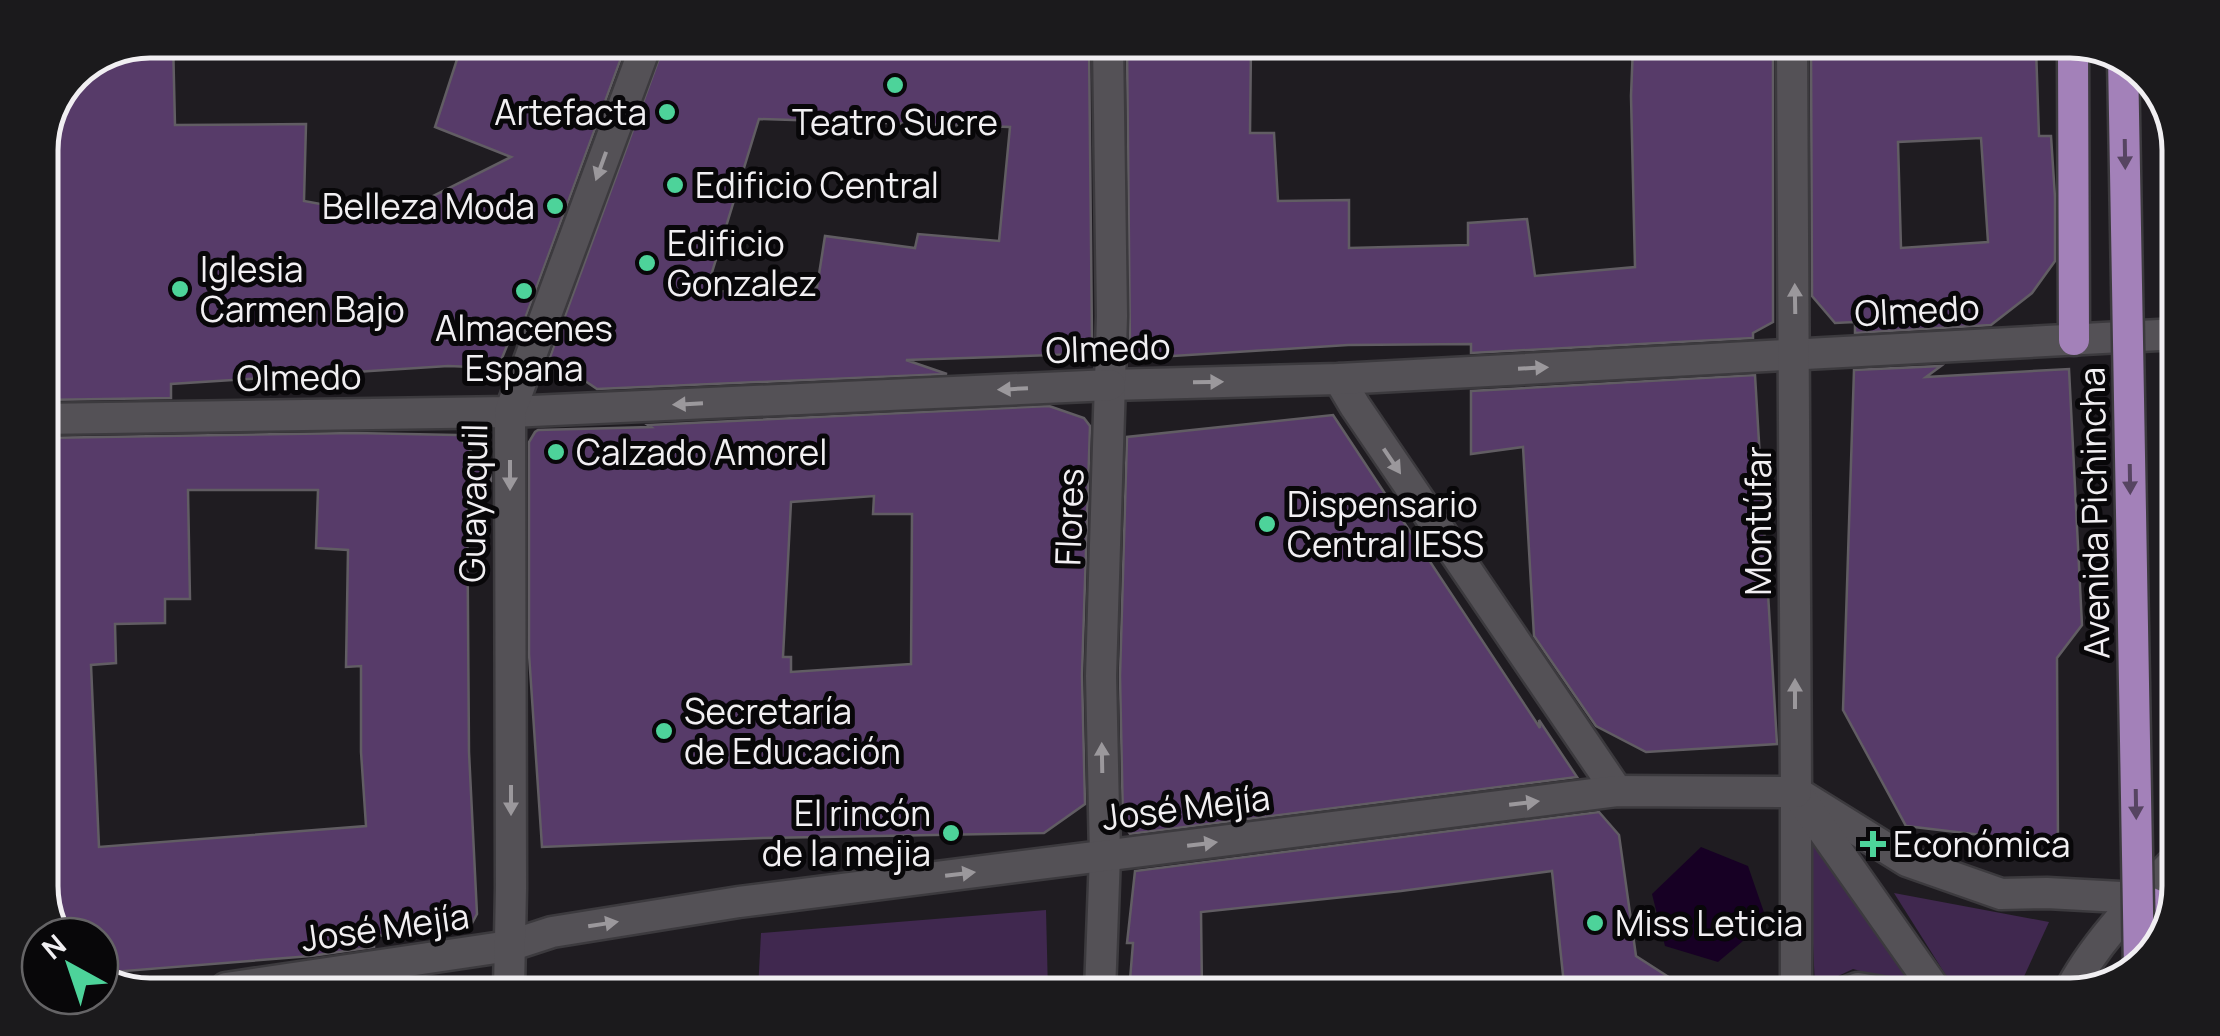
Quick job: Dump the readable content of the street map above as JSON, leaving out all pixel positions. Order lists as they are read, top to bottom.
{
  "streets": {
    "main road": ["Avenida Pichincha"],
    "street": [
      "Olmedo",
      "Guayaquil",
      "Flores",
      "Montúfar",
      "José Mejía"
    ]
  },
  "crossings": [
    ["Olmedo", "Guayaquil"],
    ["Olmedo", "Flores"],
    ["Olmedo", "Montúfar"],
    ["Guayaquil", "José Mejía"],
    ["Flores", "José Mejía"],
    ["Montúfar", "José Mejía"]
  ],
  "one_way": [
    "Guayaquil",
    "Flores",
    "Montúfar",
    "José Mejía"
  ],
  "places": {
    "other": [
      "Teatro Sucre",
      "Artefacta",
      "Edificio Central",
      "Belleza Moda",
      "Edificio Gonzalez",
      "Iglesia Carmen Bajo",
      "Almacenes Espana",
      "Calzado Amorel",
      "Dispensario Central IESS",
      "Secretaría de Educación",
      "El rincón de la mejia",
      "Miss Leticia"
    ],
    "health": ["Económica"]
  },
  "north": "top left"
}
